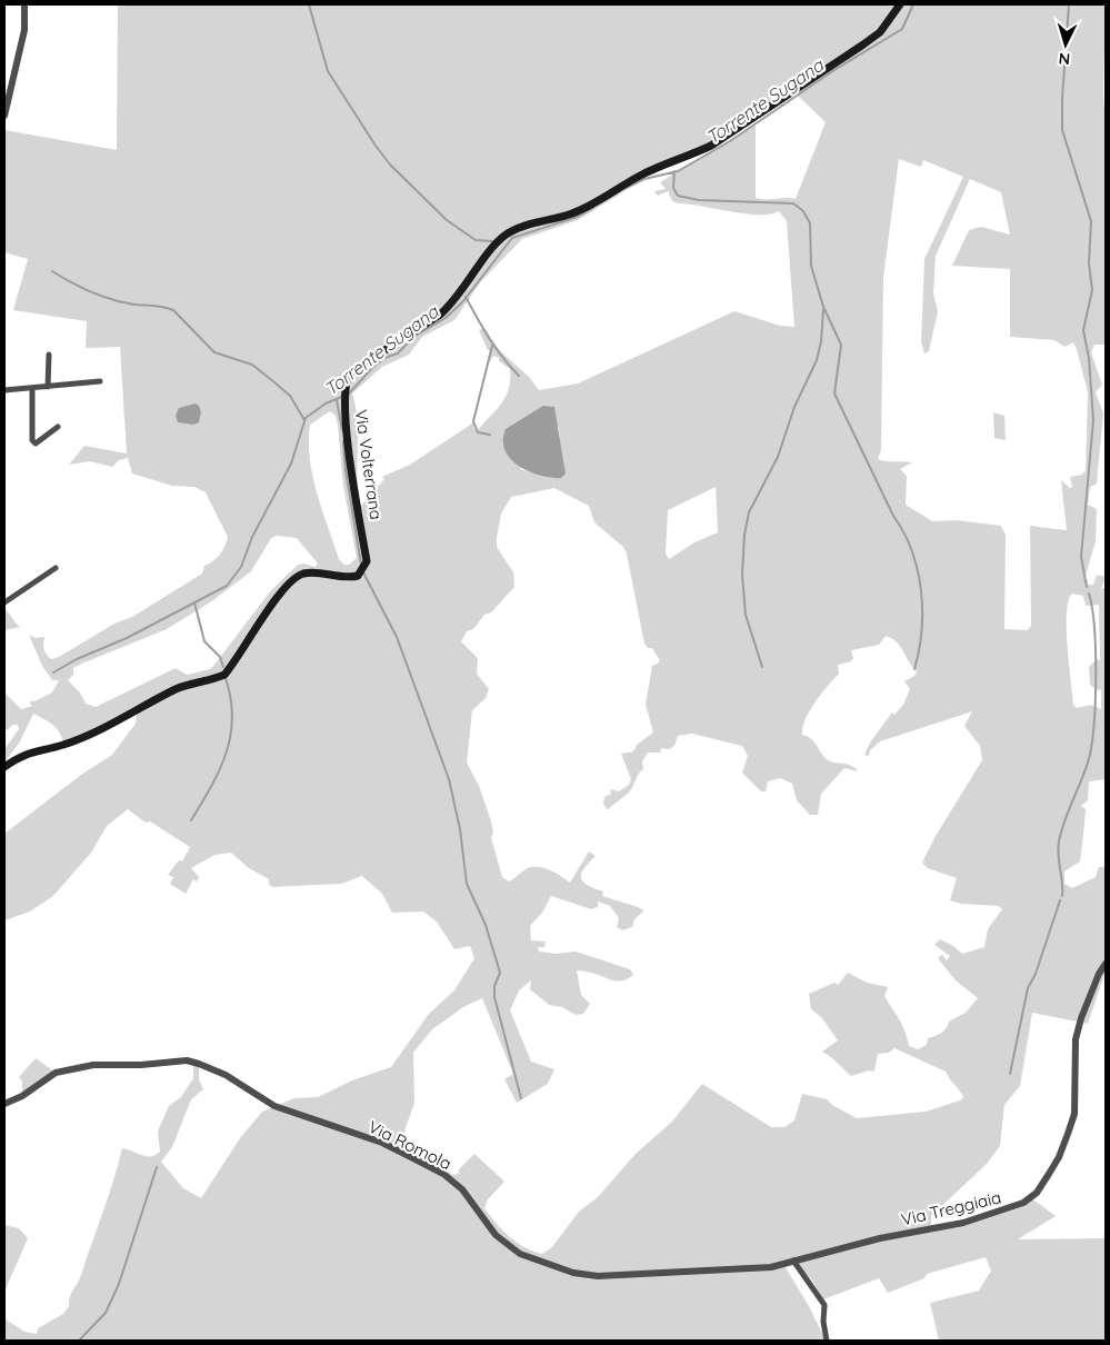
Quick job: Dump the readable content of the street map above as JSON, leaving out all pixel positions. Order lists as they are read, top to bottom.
{
  "streets": {
    "main road": ["Via Volterrana"],
    "street": ["Via Romola", "Via Treggiaia"]
  },
  "crossings": [
    ["Via Romola", "Via Treggiaia"]
  ],
  "water": ["Torrente Sugana"],
  "north": "bottom"
}
